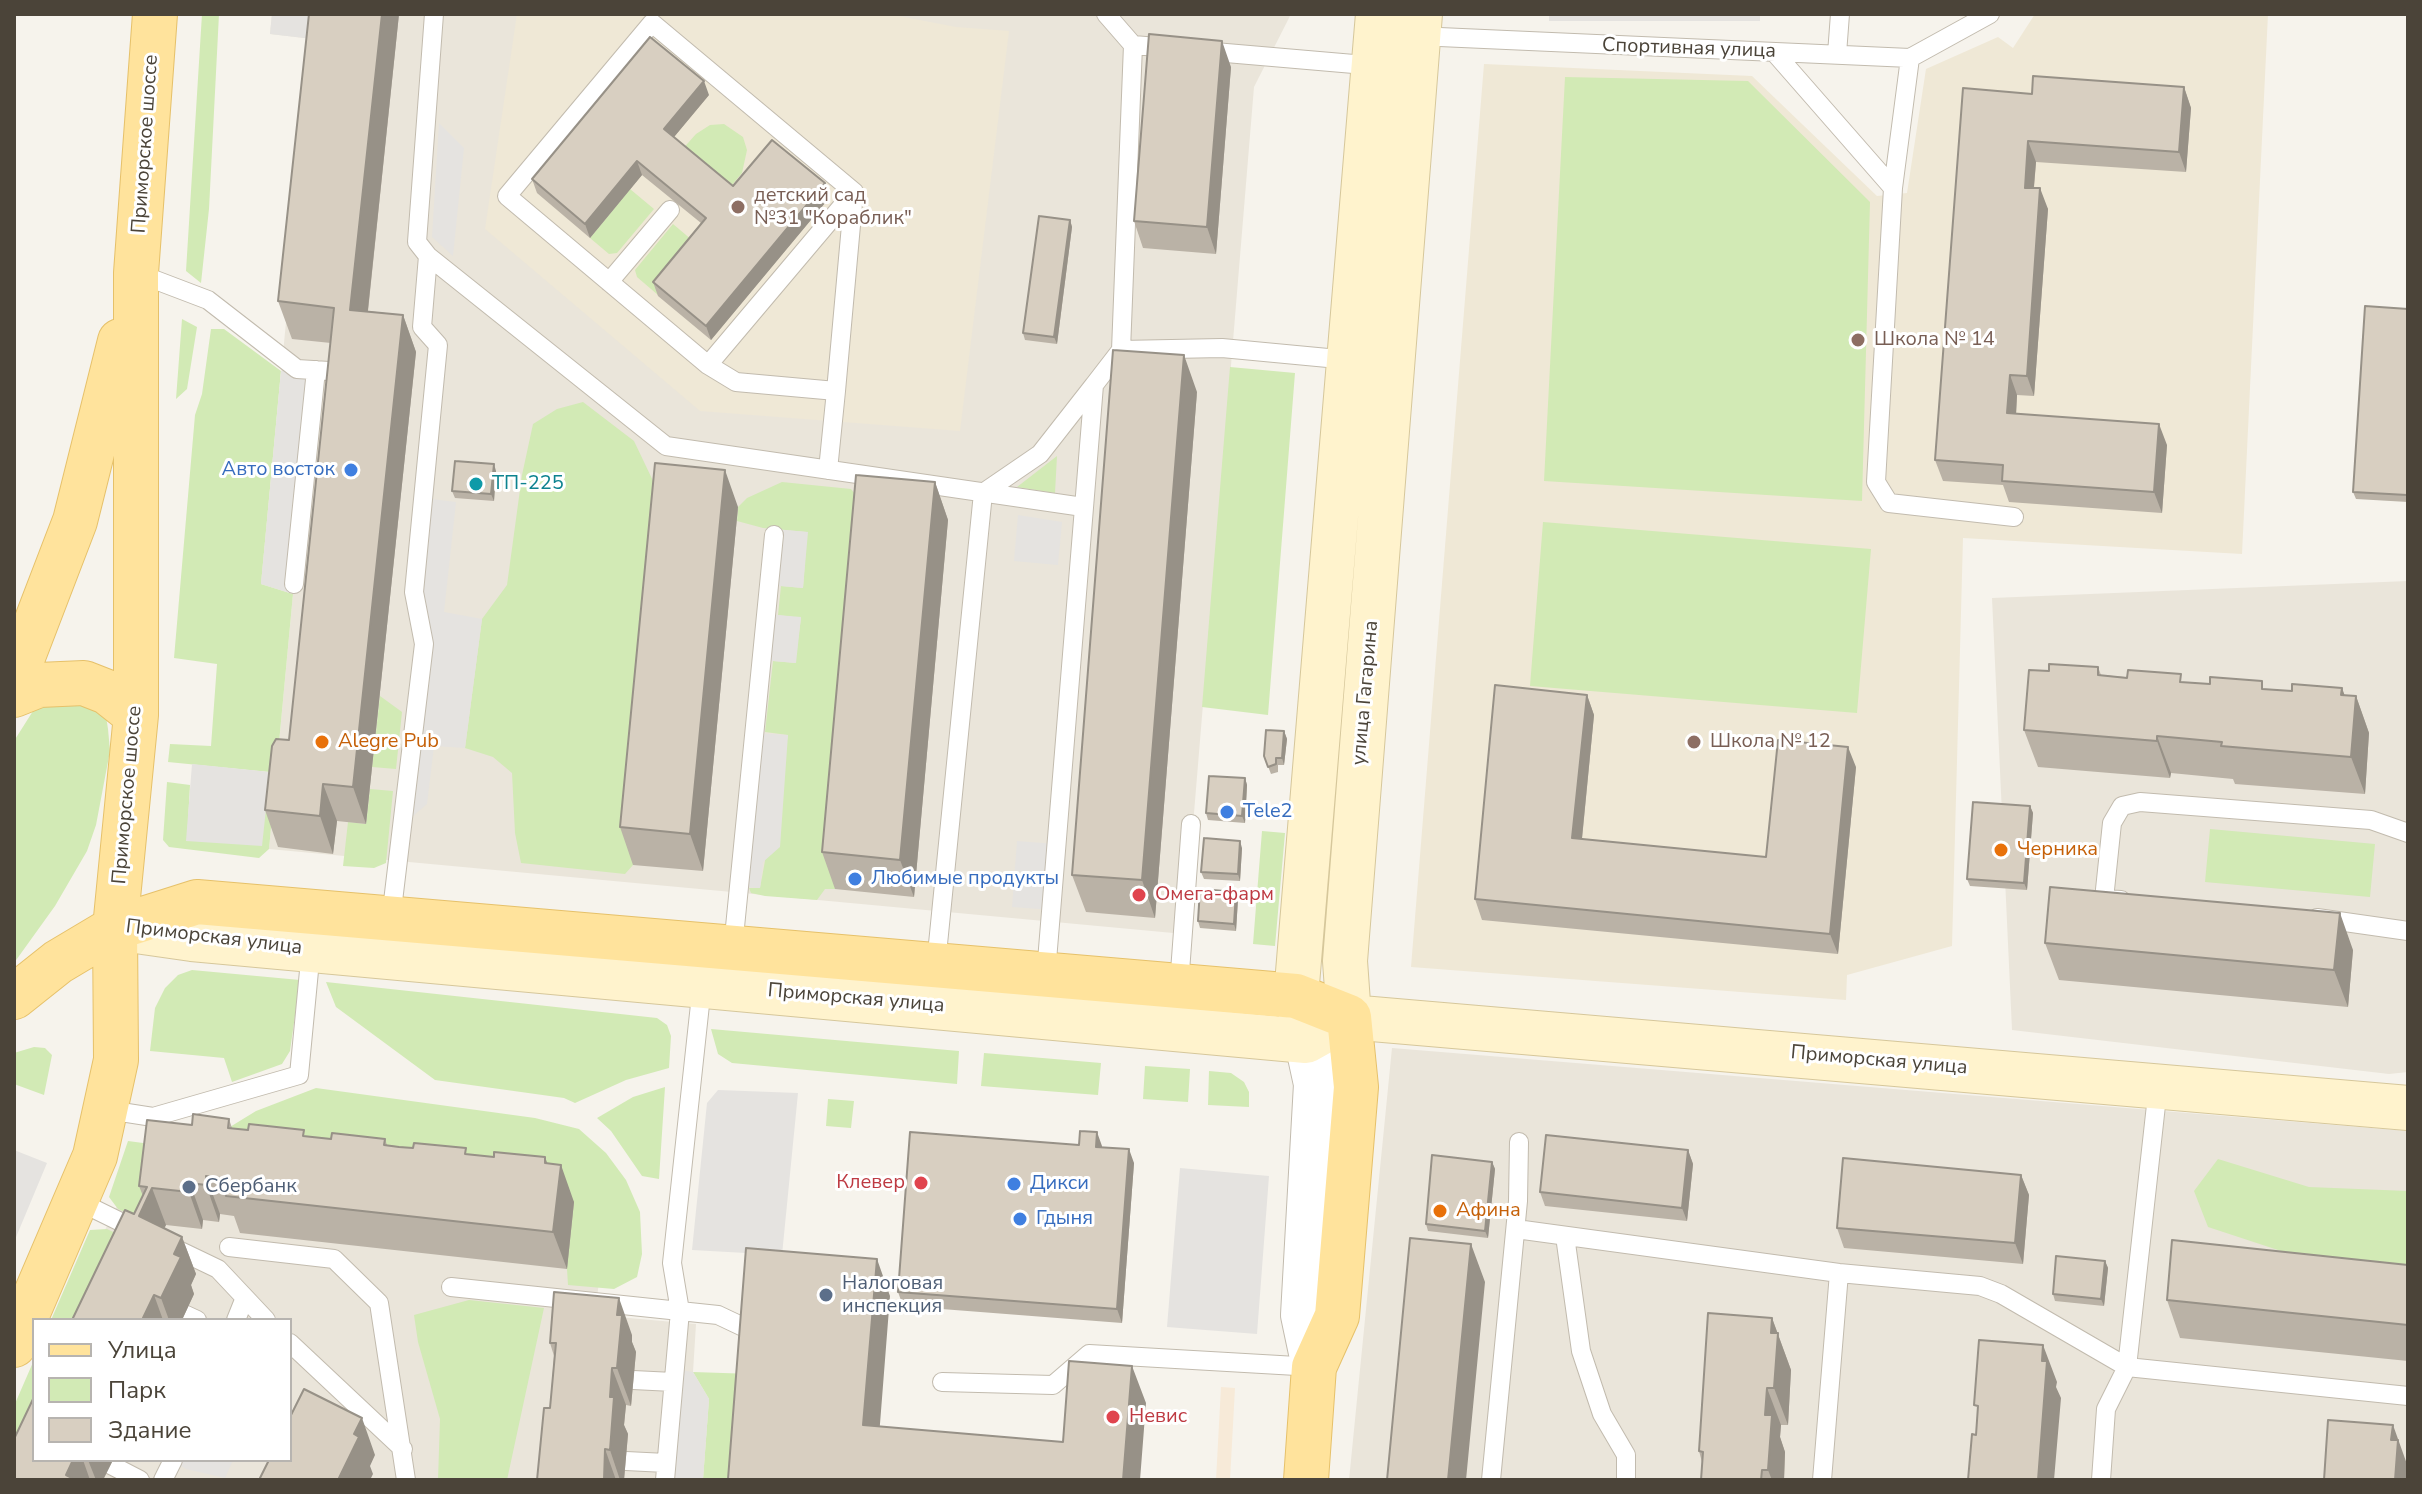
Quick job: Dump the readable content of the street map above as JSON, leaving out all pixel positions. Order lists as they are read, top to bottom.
{
  "streets": {
    "main road": ["Приморское шоссе", "улица Гагарина", "Приморская улица"],
    "lane": ["Спортивная улица"]
  },
  "crossings": [
    ["Спортивная улица", "улица Гагарина"],
    ["Приморское шоссе", "Приморская улица"],
    ["улица Гагарина", "Приморская улица"]
  ],
  "places": [
    "детский сад №31 \"Кораблик\"",
    "Школа № 14",
    "Авто восток",
    "ТП-225",
    "Alegre Pub",
    "Школа № 12",
    "Tele2",
    "Черника",
    "Любимые продукты",
    "Омега-фарм",
    "Клевер",
    "Дикси",
    "Сбербанк",
    "Афина",
    "Гдыня",
    "Налоговая инспекция",
    "Невис"
  ],
  "legend": ["Улица", "Парк", "Здание"]
}
